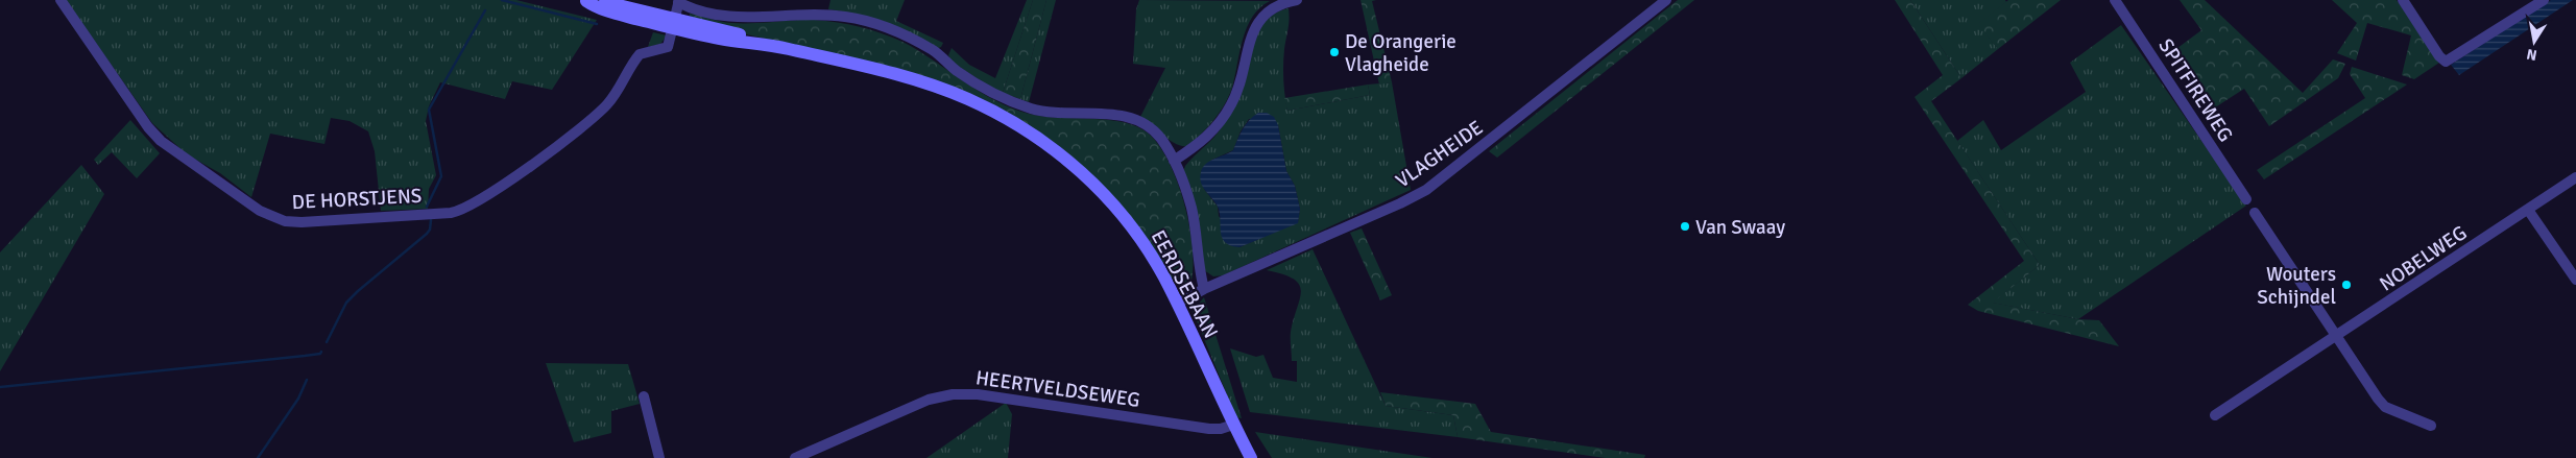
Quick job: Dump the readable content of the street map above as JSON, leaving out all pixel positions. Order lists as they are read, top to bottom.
{
  "streets": {
    "main road": ["EERDSEBAAN"],
    "street": [
      "SPITFIREWEG",
      "VLAGHEIDE",
      "DE HORSTJENS",
      "NOBELWEG",
      "HEERTVELDSEWEG"
    ]
  },
  "crossings": [
    ["VLAGHEIDE", "EERDSEBAAN"],
    ["DE HORSTJENS", "EERDSEBAAN"],
    ["EERDSEBAAN", "HEERTVELDSEWEG"]
  ],
  "places": ["De Orangerie Vlagheide", "Van Swaay", "Wouters Schijndel"],
  "north": "bottom"
}
